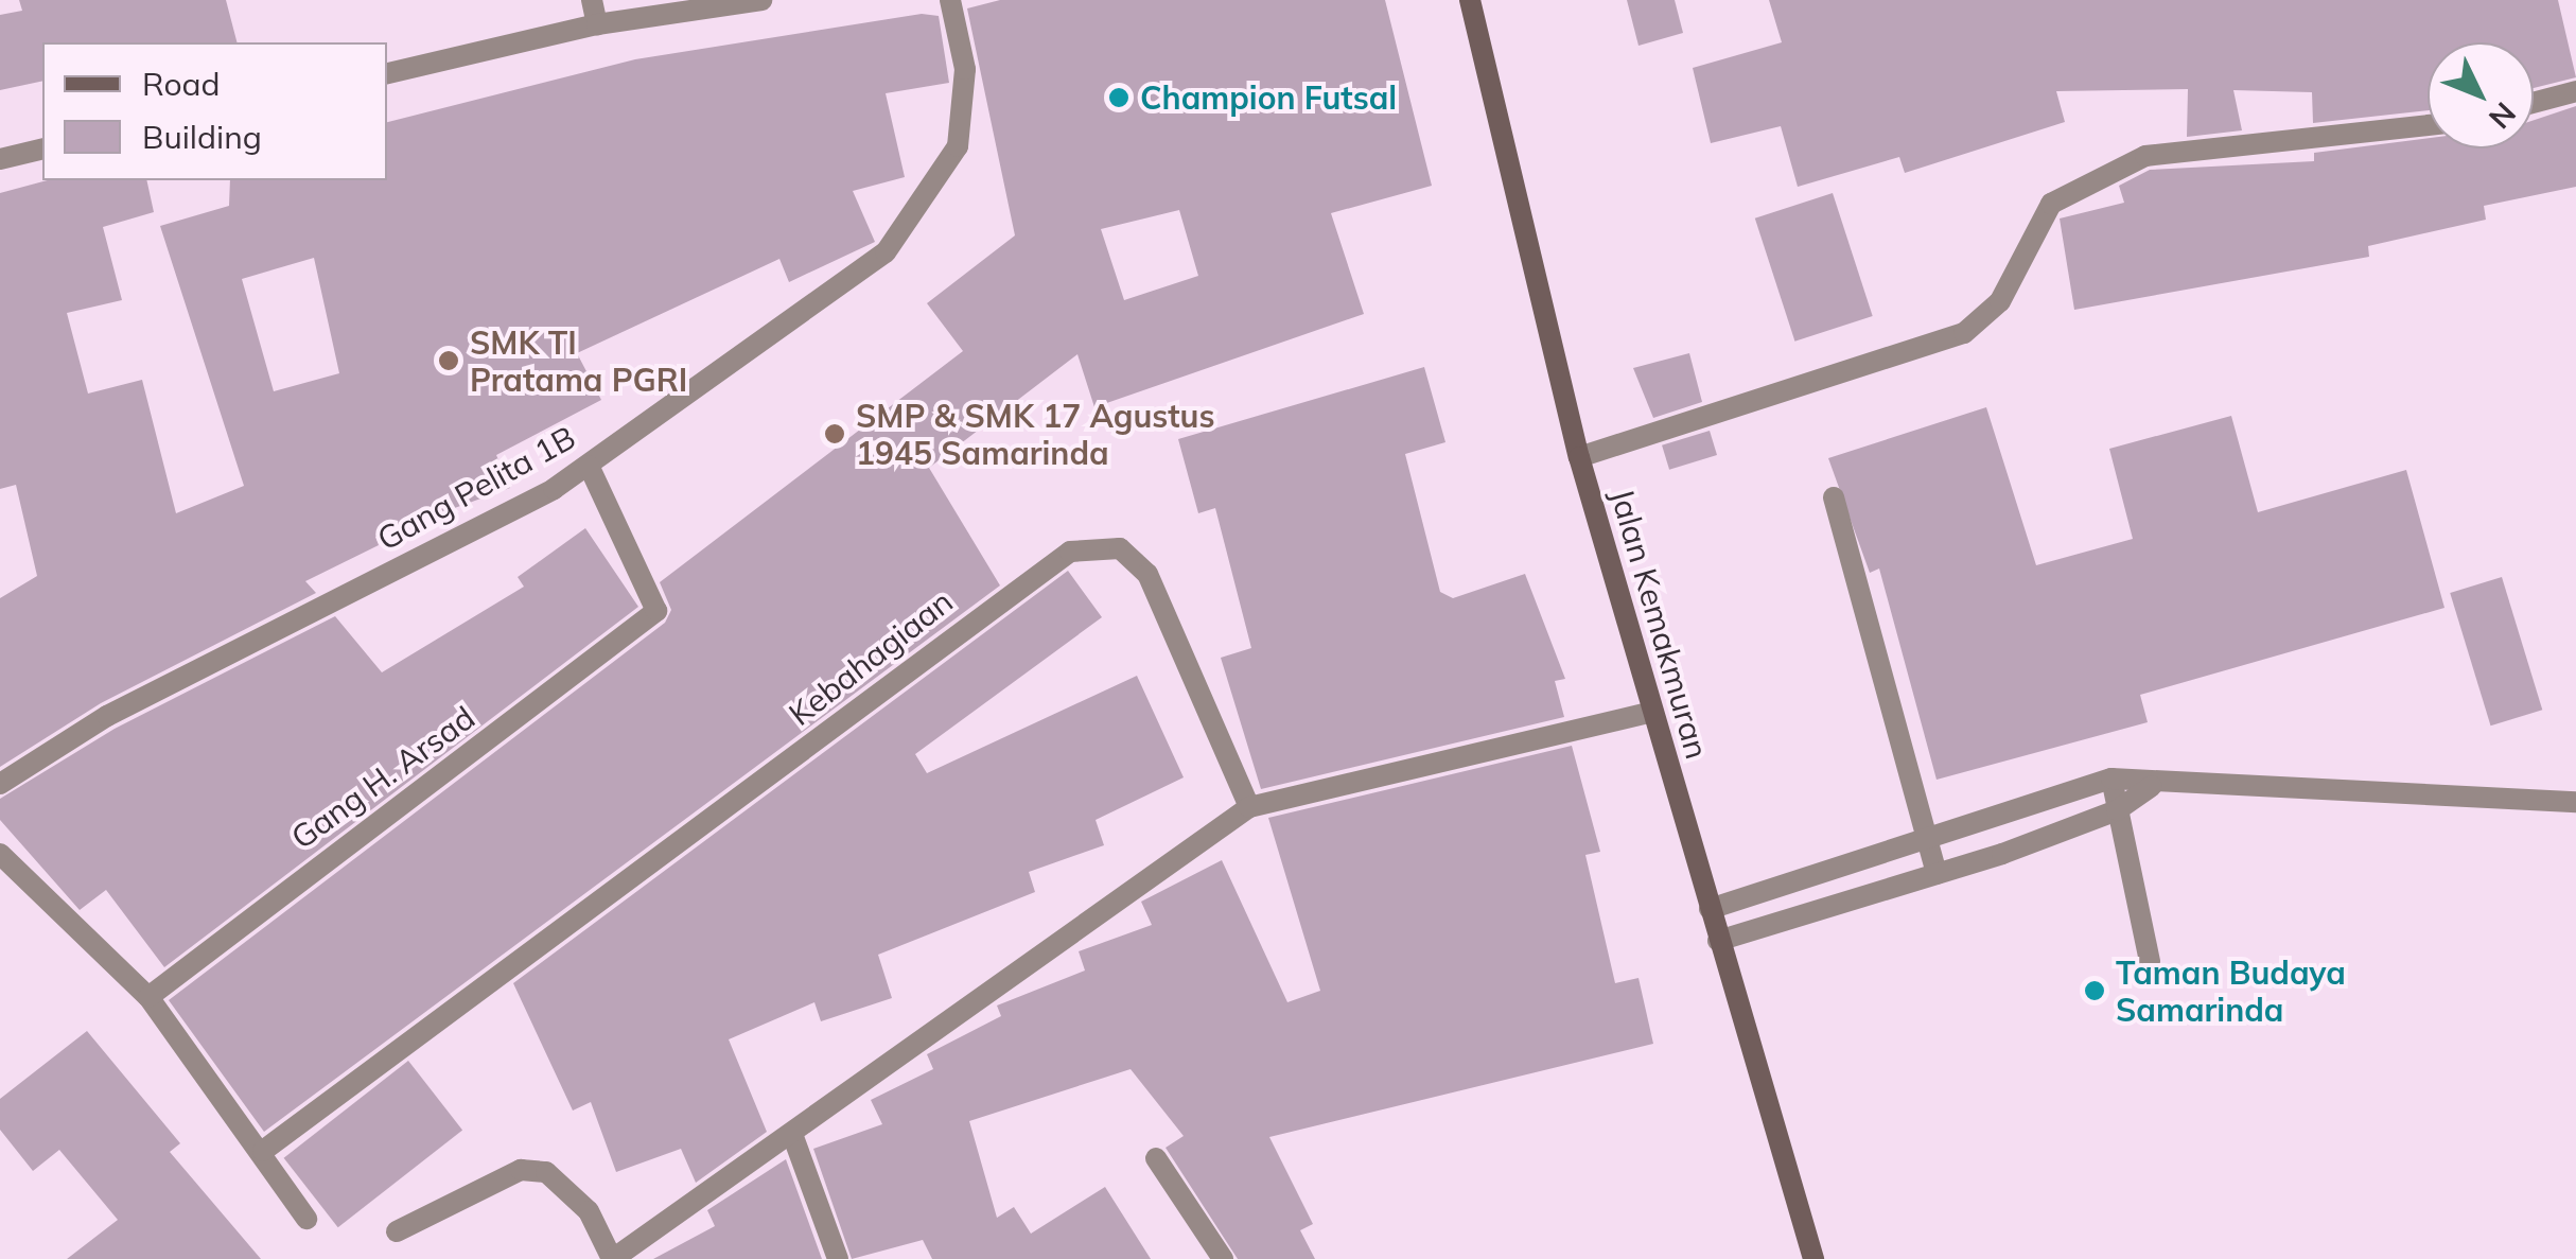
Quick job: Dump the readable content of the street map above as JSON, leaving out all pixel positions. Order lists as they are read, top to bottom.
{
  "streets": {
    "street": [
      "Gang Pelita 1B",
      "Jalan Kemakmuran",
      "Kebahagiaan",
      "Gang H. Arsad"
    ]
  },
  "crossings": [
    ["Gang Pelita 1B", "Gang H. Arsad"]
  ],
  "places": [
    "Champion Futsal",
    "SMK TI Pratama PGRI",
    "SMP & SMK 17 Agustus 1945 Samarinda",
    "Taman Budaya Samarinda"
  ],
  "legend": ["Road", "Building"],
  "north": "bottom right"
}
